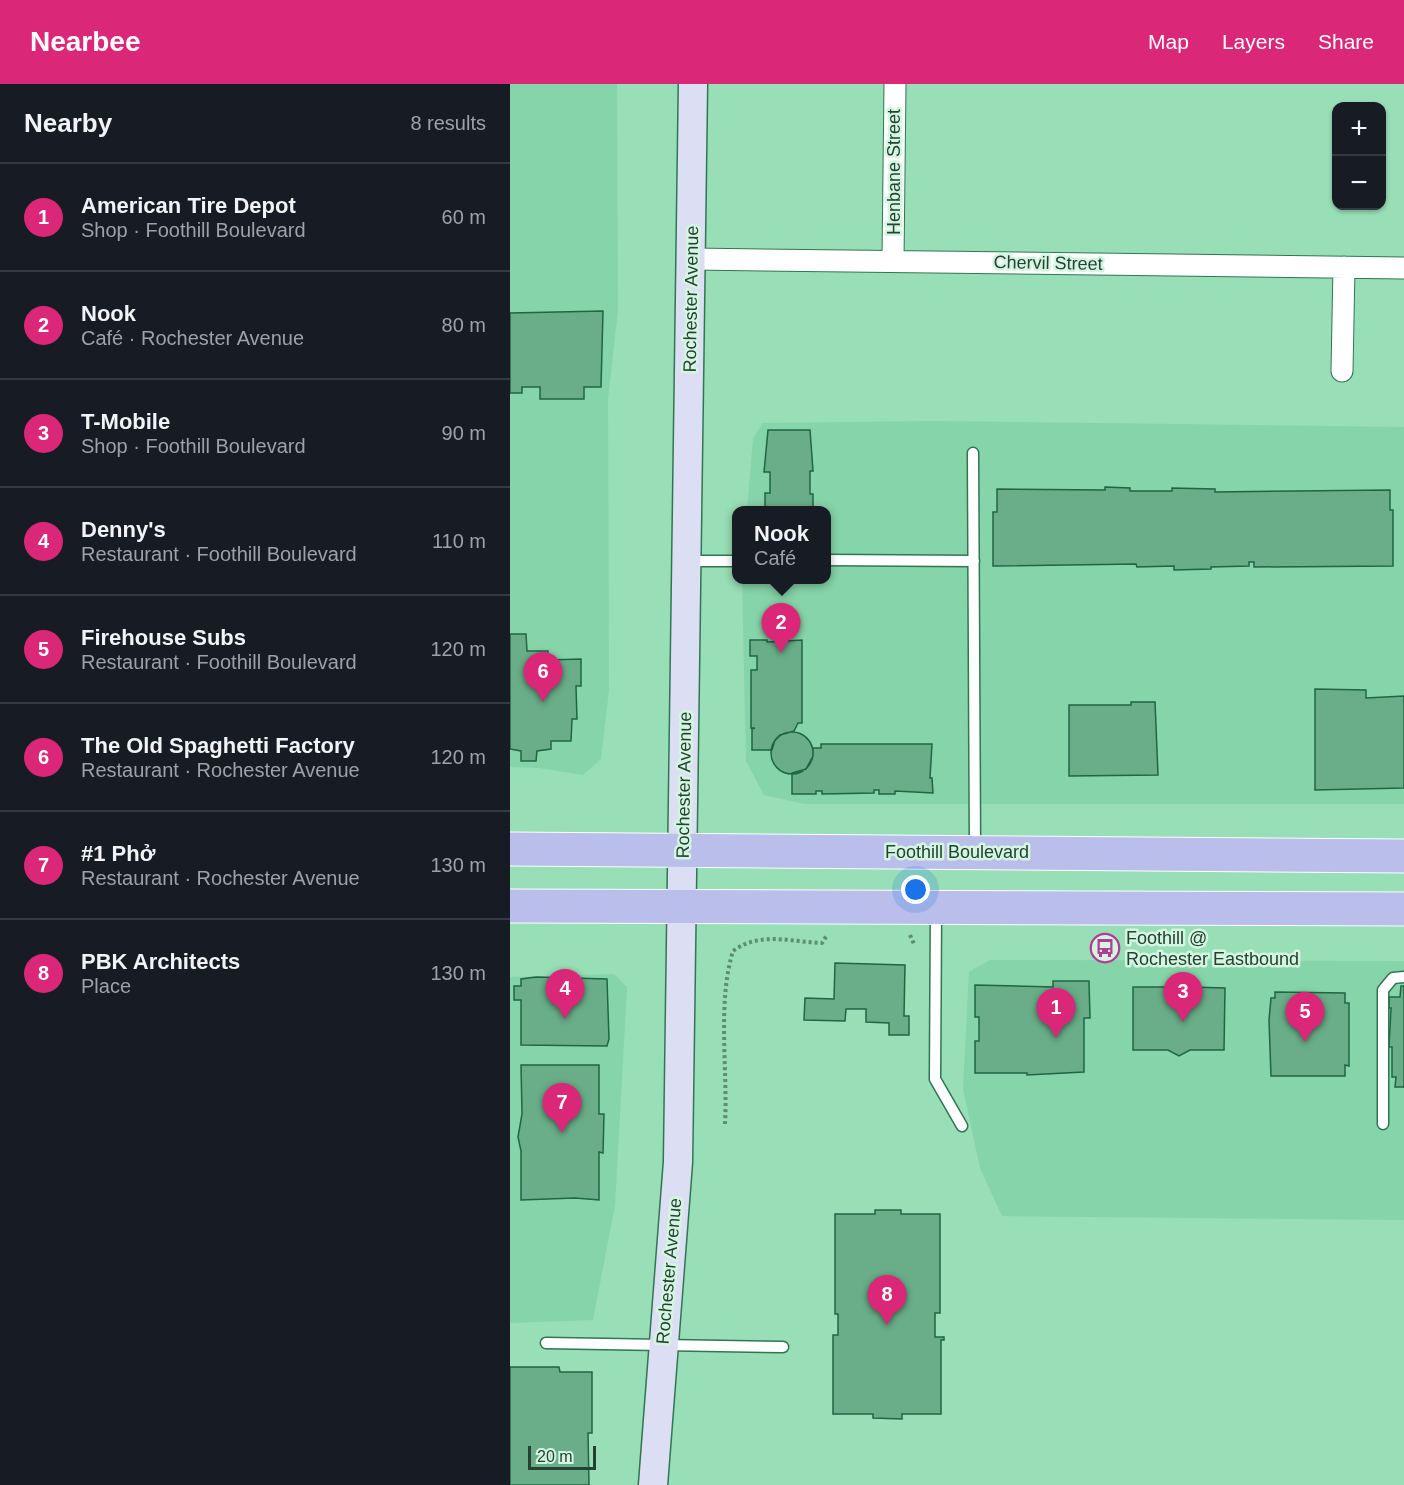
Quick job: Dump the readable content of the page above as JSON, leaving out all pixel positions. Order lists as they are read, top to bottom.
{
  "streets": {
    "main road": ["Rochester Avenue", "Foothill Boulevard"],
    "street": ["Henbane Street", "Chervil Street"]
  },
  "crossings": [
    ["Henbane Street", "Chervil Street"],
    ["Chervil Street", "Rochester Avenue"],
    ["Rochester Avenue", "Foothill Boulevard"]
  ],
  "places": {
    "bus stop": ["Foothill @ Rochester Eastbound"]
  },
  "scale_bar": "20 m",
  "page": {
    "header": "Nearbee",
    "nav": ["Map", "Layers", "Share"],
    "heading": ["Nearby", "8 results"],
    "map_buttons": ["+", "−"],
    "list": [
      {
        "mark": "1",
        "name": "American Tire Depot",
        "note": "Shop · Foothill Boulevard",
        "value": "60 m"
      },
      {
        "mark": "2",
        "name": "Nook",
        "note": "Café · Rochester Avenue",
        "value": "80 m"
      },
      {
        "mark": "3",
        "name": "T-Mobile",
        "note": "Shop · Foothill Boulevard",
        "value": "90 m"
      },
      {
        "mark": "4",
        "name": "Denny's",
        "note": "Restaurant · Foothill Boulevard",
        "value": "110 m"
      },
      {
        "mark": "5",
        "name": "Firehouse Subs",
        "note": "Restaurant · Foothill Boulevard",
        "value": "120 m"
      },
      {
        "mark": "6",
        "name": "The Old Spaghetti Factory",
        "note": "Restaurant · Rochester Avenue",
        "value": "120 m"
      },
      {
        "mark": "7",
        "name": "#1 Phở",
        "note": "Restaurant · Rochester Avenue",
        "value": "130 m"
      },
      {
        "mark": "8",
        "name": "PBK Architects",
        "note": "Place",
        "value": "130 m"
      }
    ],
    "popup": ["Nook", "Café"],
    "pins": [
      "2",
      "6",
      "4",
      "3",
      "1",
      "5",
      "7",
      "8"
    ],
    "scale": "20 m"
  }
}
